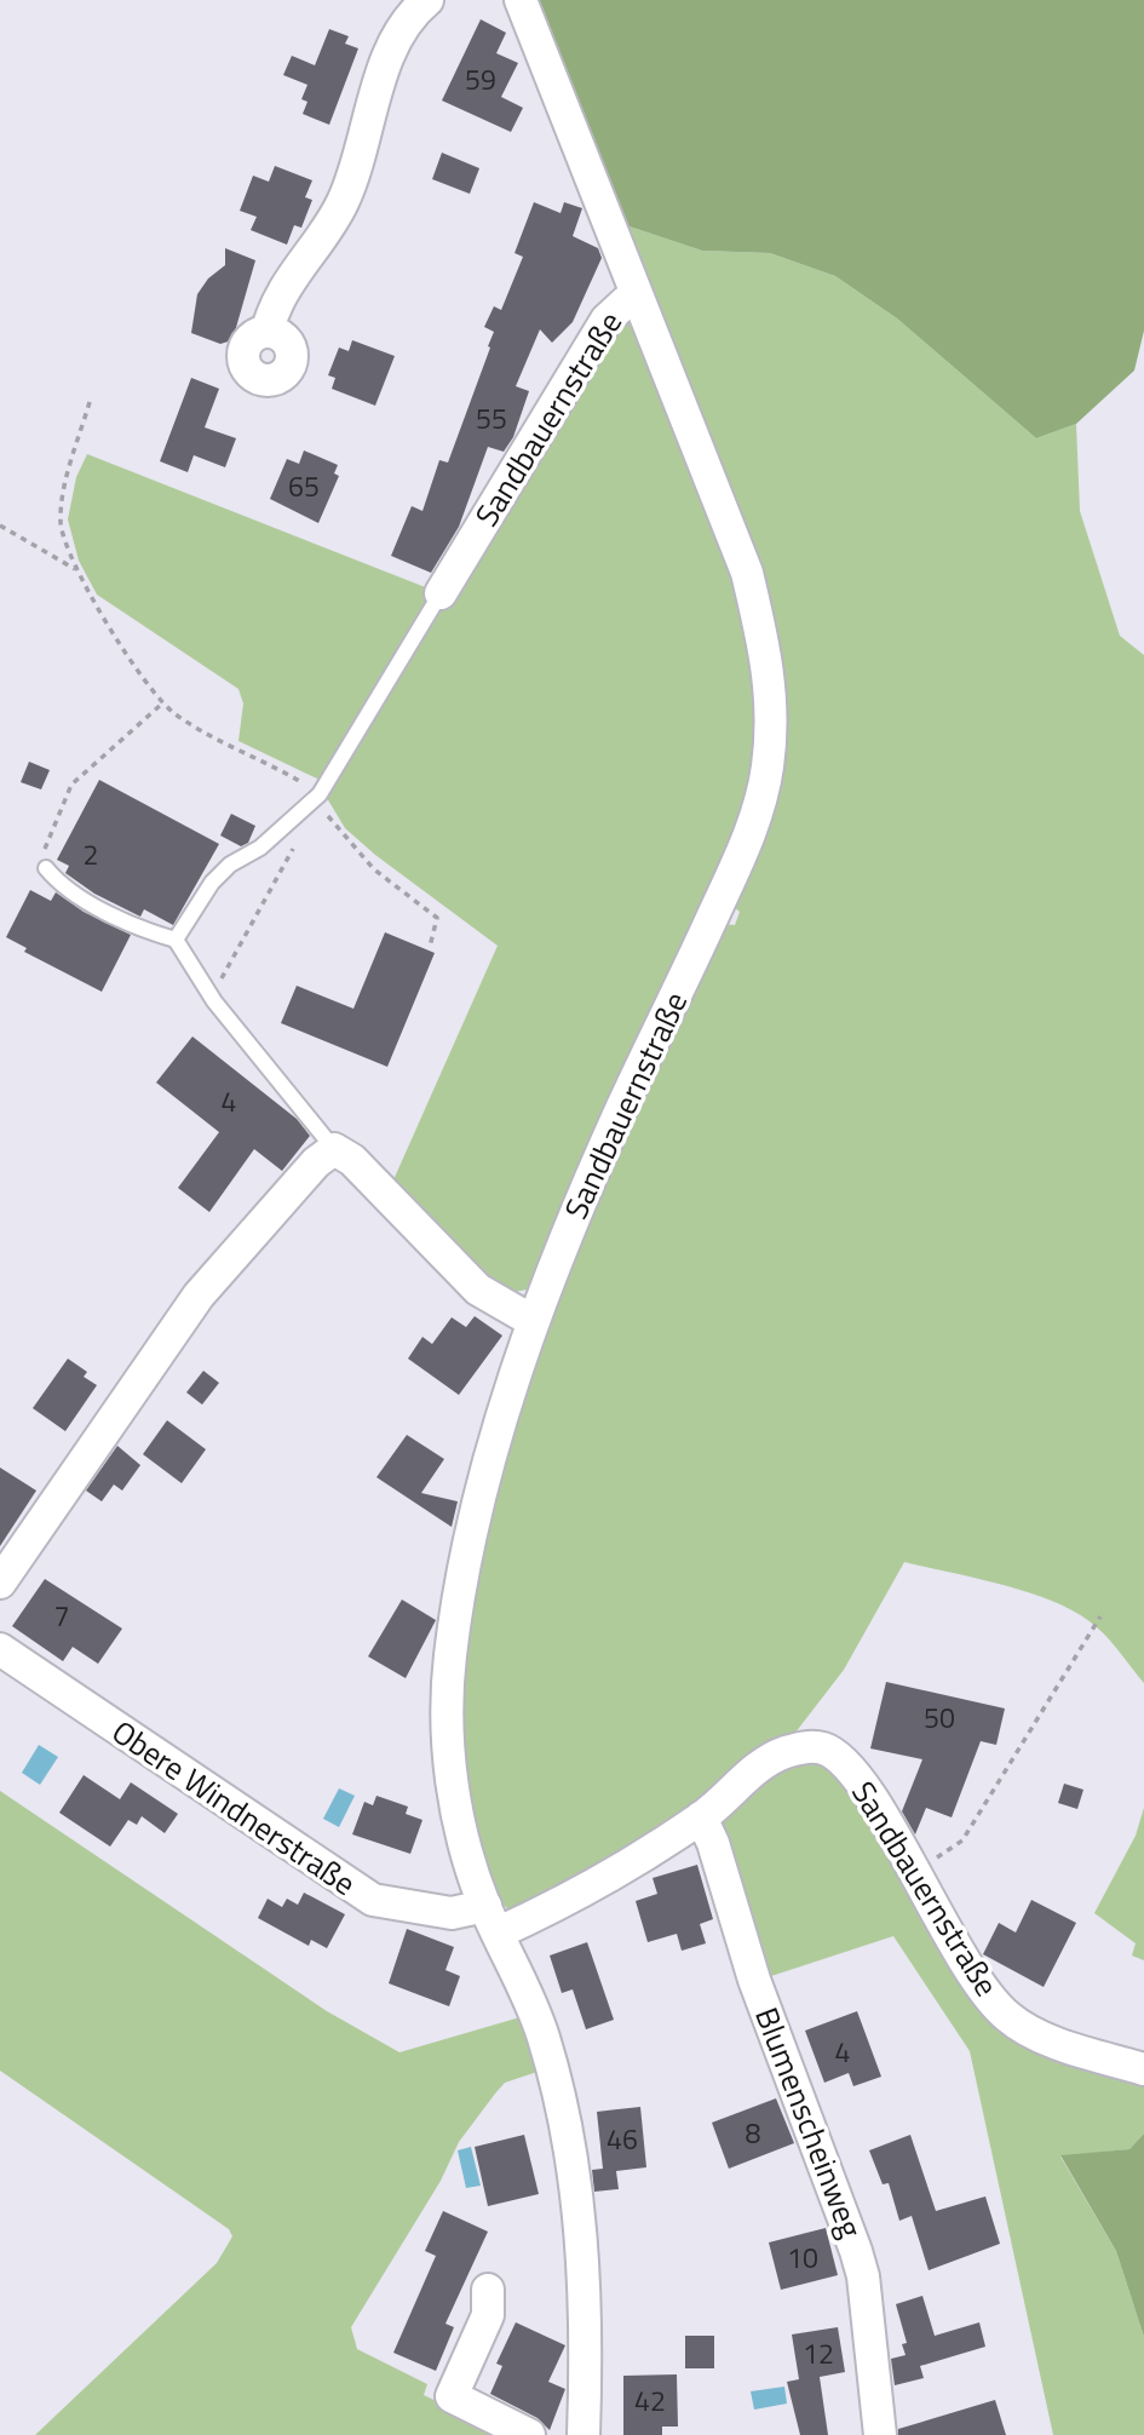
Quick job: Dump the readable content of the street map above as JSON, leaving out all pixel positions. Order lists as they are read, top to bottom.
{
  "streets": {
    "street": ["Sandbauernstraße", "Obere Windnerstraße", "Blumenscheinweg"]
  },
  "crossings": [
    ["Sandbauernstraße", "Obere Windnerstraße"],
    ["Sandbauernstraße", "Blumenscheinweg"]
  ],
  "house_numbers": [
    "59",
    "55",
    "65",
    "2",
    "4",
    "7",
    "50",
    "4",
    "8",
    "46",
    "10",
    "12",
    "42"
  ]
}
